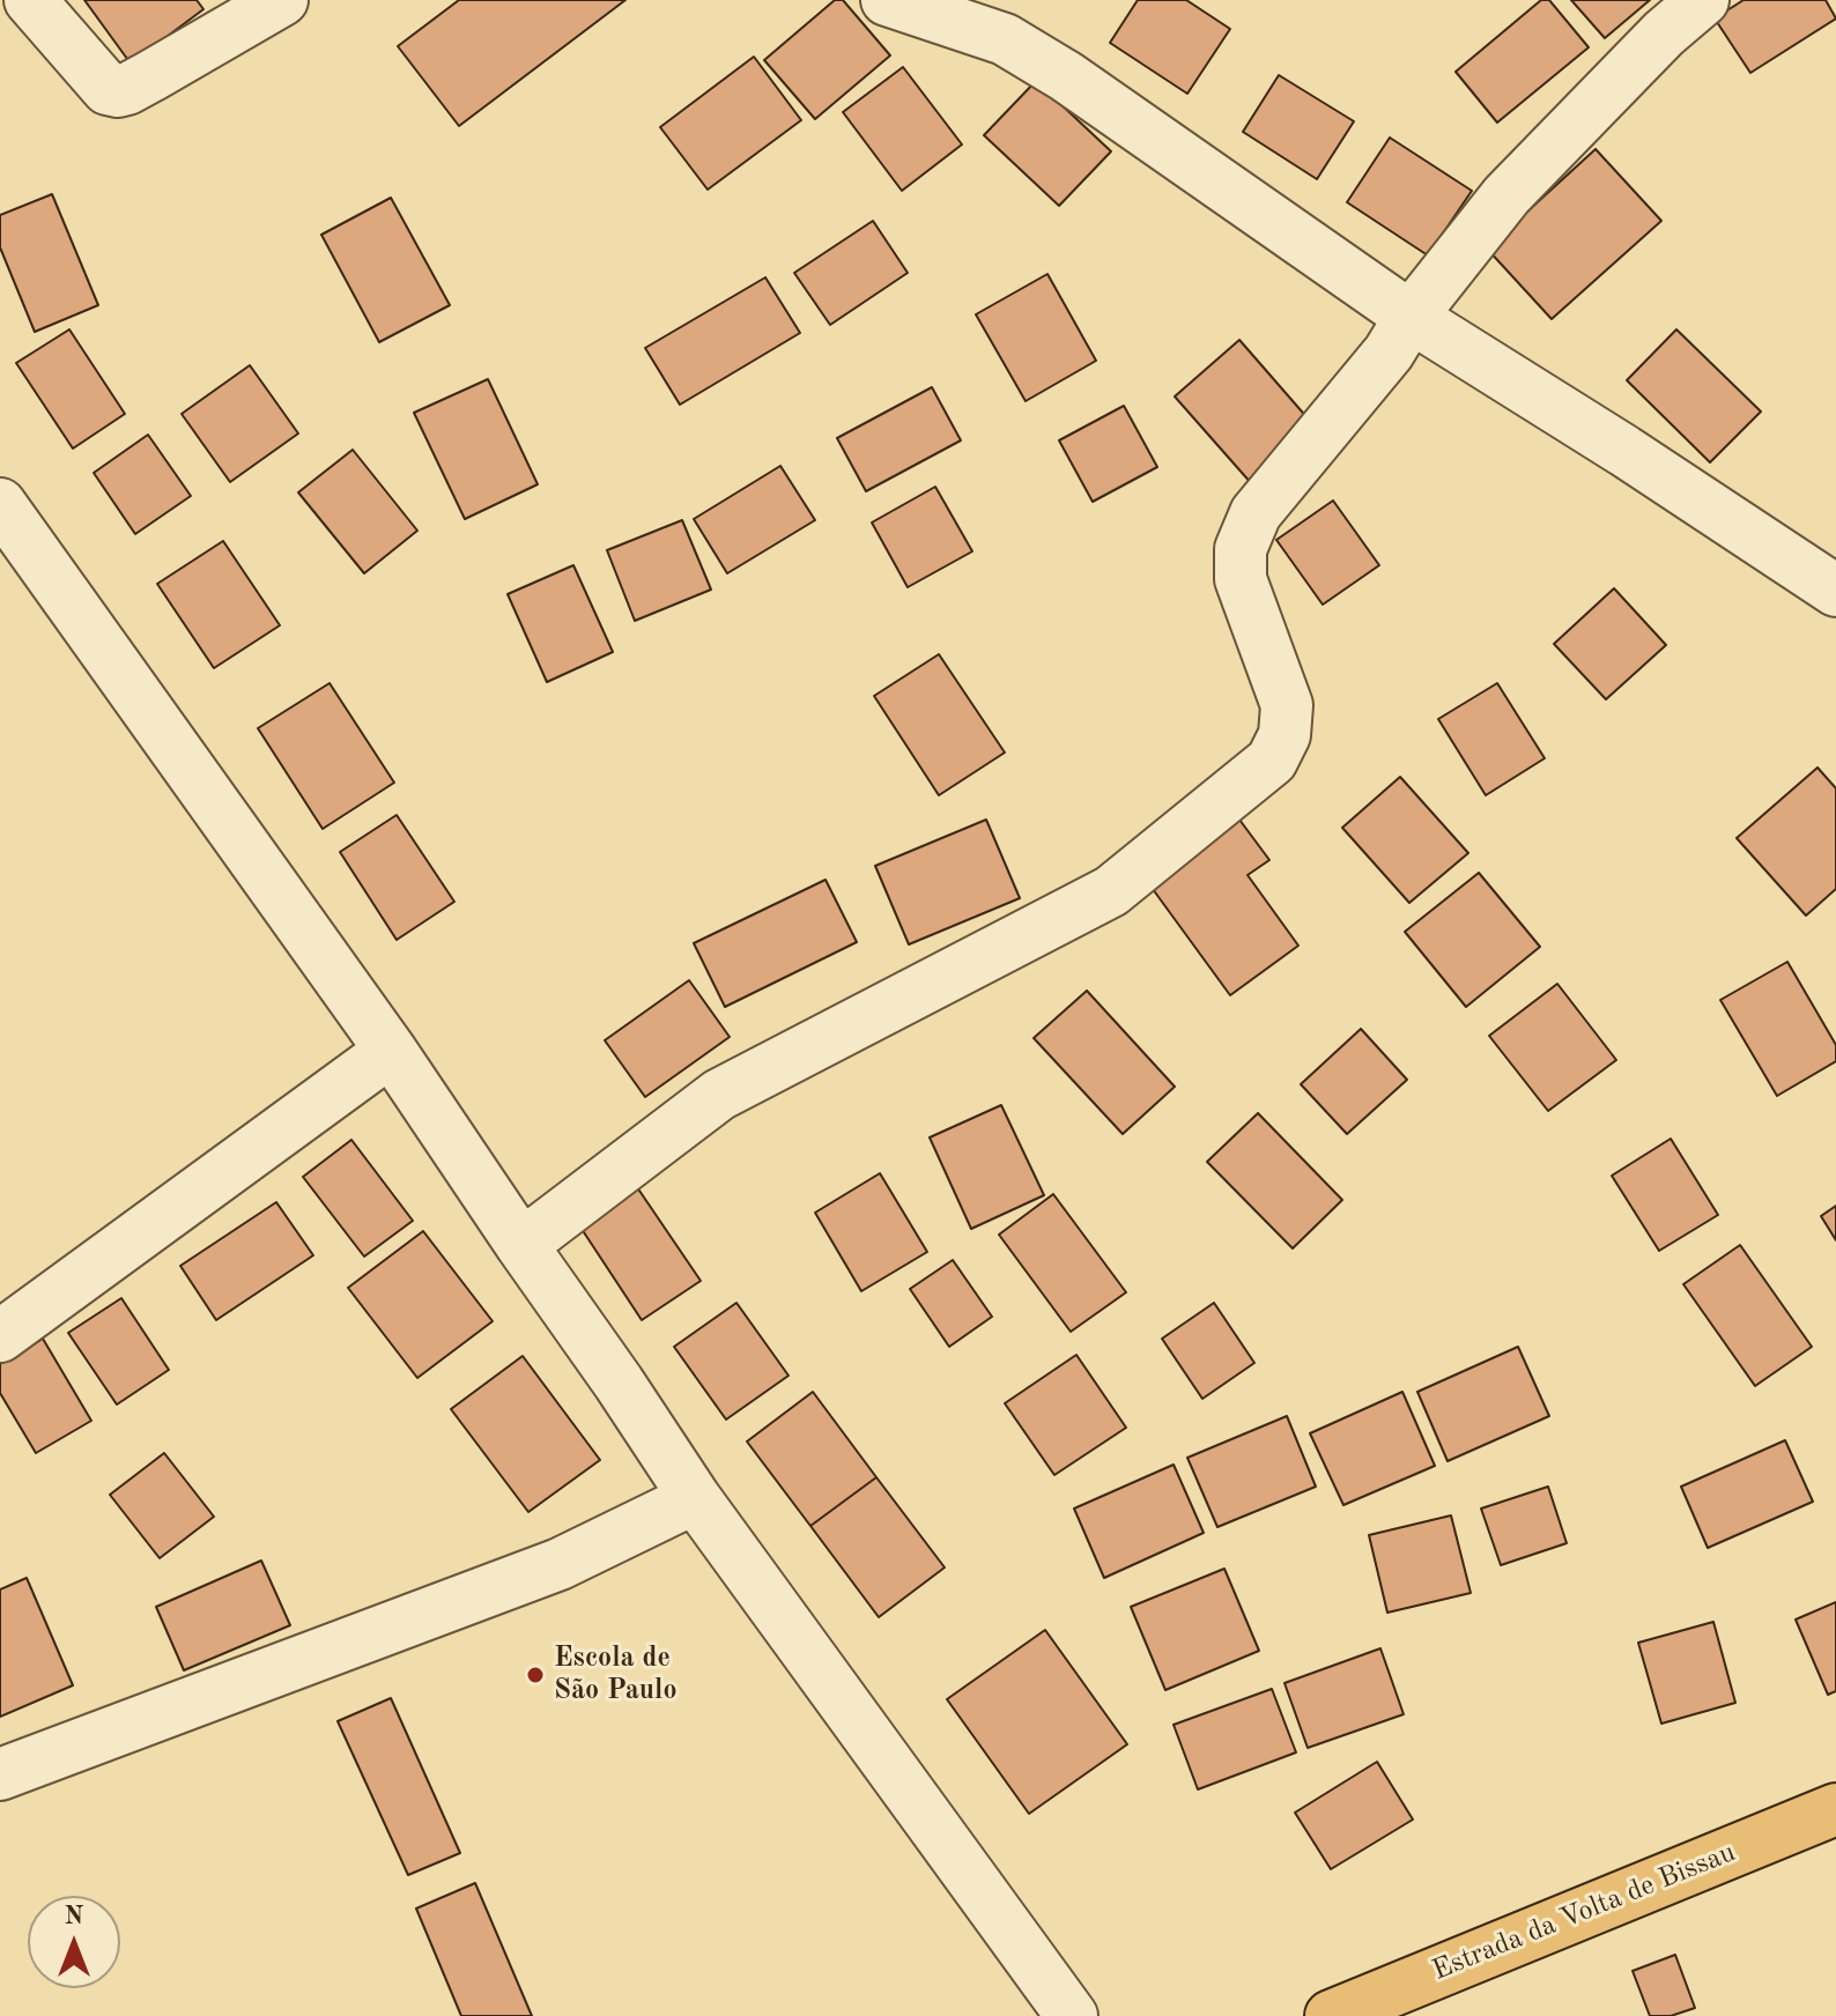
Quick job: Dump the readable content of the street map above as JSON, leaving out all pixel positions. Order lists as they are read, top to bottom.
{
  "streets": {
    "main road": ["Estrada da Volta de Bissau"]
  },
  "places": ["Escola de São Paulo"],
  "north": "top"
}
